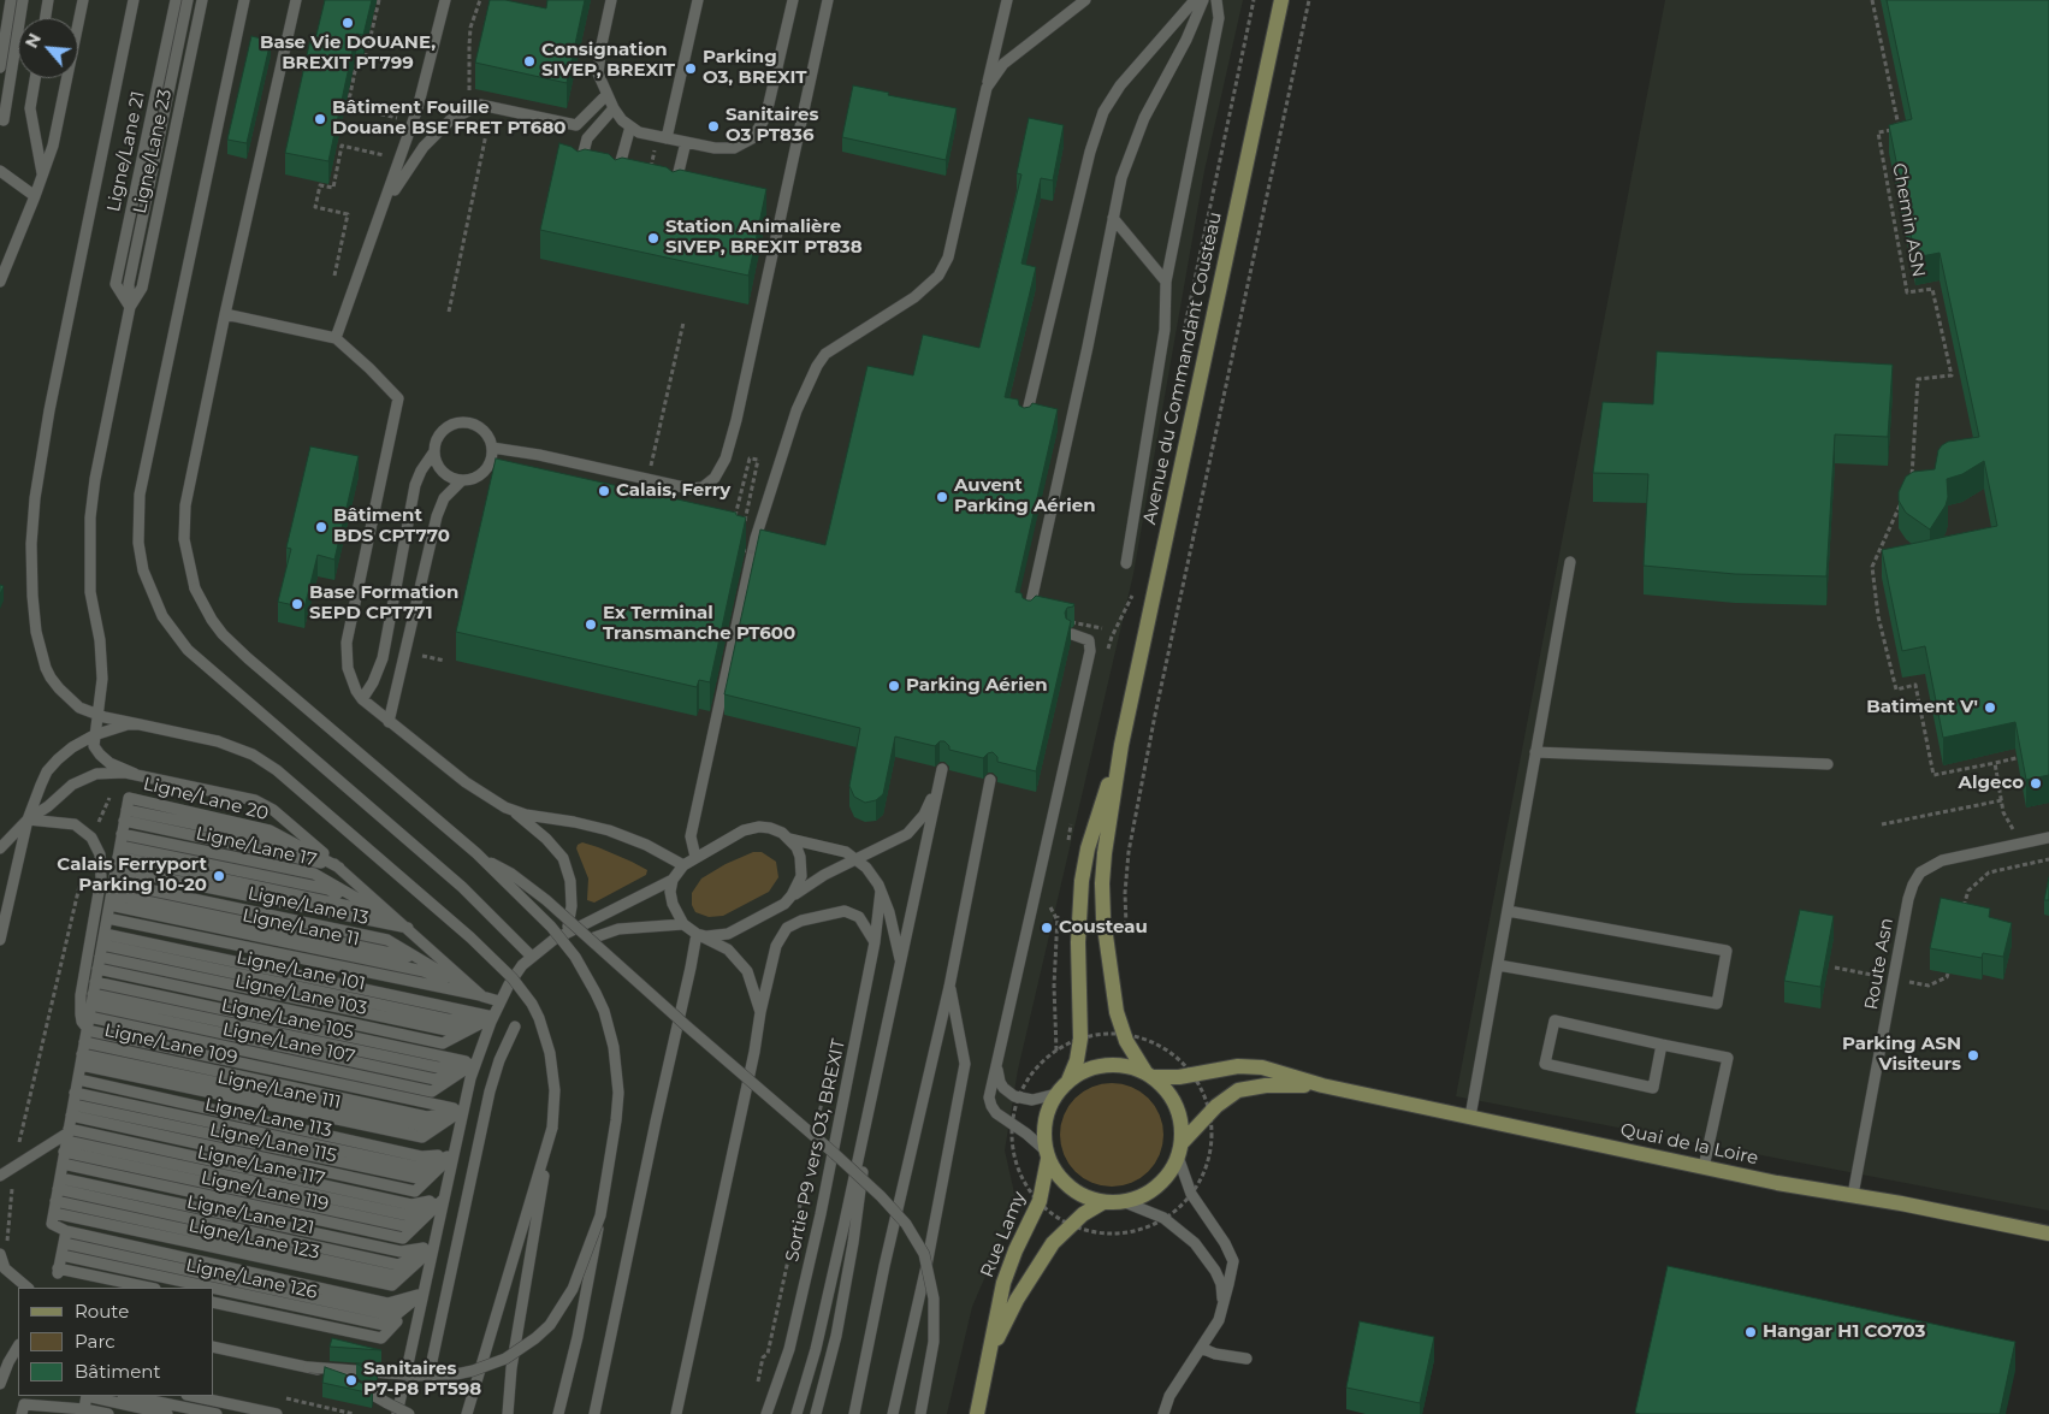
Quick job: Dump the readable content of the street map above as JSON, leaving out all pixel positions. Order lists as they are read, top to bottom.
{
  "streets": {
    "street": ["Avenue du Commandant Cousteau", "Quai de la Loire", "Rue Lamy"],
    "lane": [
      "Ligne/Lane 21",
      "Ligne/Lane 23",
      "Ligne/Lane 20",
      "Ligne/Lane 17",
      "Ligne/Lane 13",
      "Ligne/Lane 11",
      "Route Asn",
      "Ligne/Lane 103",
      "Ligne/Lane 105",
      "Ligne/Lane 107",
      "Ligne/Lane 109",
      "Ligne/Lane 113",
      "Ligne/Lane 115",
      "Sortie P9 vers O3, BREXIT",
      "Ligne/Lane 119",
      "Ligne/Lane 123",
      "Ligne/Lane 126"
    ],
    "path": ["Chemin ASN"]
  },
  "crossings": [
    ["Ligne/Lane 21", "Ligne/Lane 23"],
    ["Avenue du Commandant Cousteau", "Quai de la Loire"],
    ["Avenue du Commandant Cousteau", "Rue Lamy"],
    ["Ligne/Lane 13", "Ligne/Lane 11"],
    ["Route Asn", "Quai de la Loire"],
    ["Ligne/Lane 105", "Ligne/Lane 107"],
    ["Ligne/Lane 113", "Ligne/Lane 115"],
    ["Quai de la Loire", "Rue Lamy"]
  ],
  "places": [
    "Base Vie DOUANE, BREXIT PT799",
    "Consignation SIVEP, BREXIT",
    "Parking O3, BREXIT",
    "Bâtiment Fouille Douane BSE FRET PT680",
    "Sanitaires O3 PT836",
    "Station Animalière SIVEP, BREXIT PT838",
    "Calais, Ferry",
    "Auvent Parking Aérien",
    "Bâtiment BDS CPT770",
    "Base Formation SEPD CPT771",
    "Ex Terminal Transmanche PT600",
    "Parking Aérien",
    "Batiment V'",
    "Algeco",
    "Calais Ferryport Parking 10-20",
    "Cousteau",
    "Parking ASN Visiteurs",
    "Hangar H1 CO703",
    "Sanitaires P7-P8 PT598"
  ],
  "legend": ["Route", "Parc", "Bâtiment"],
  "north": "top left"
}
